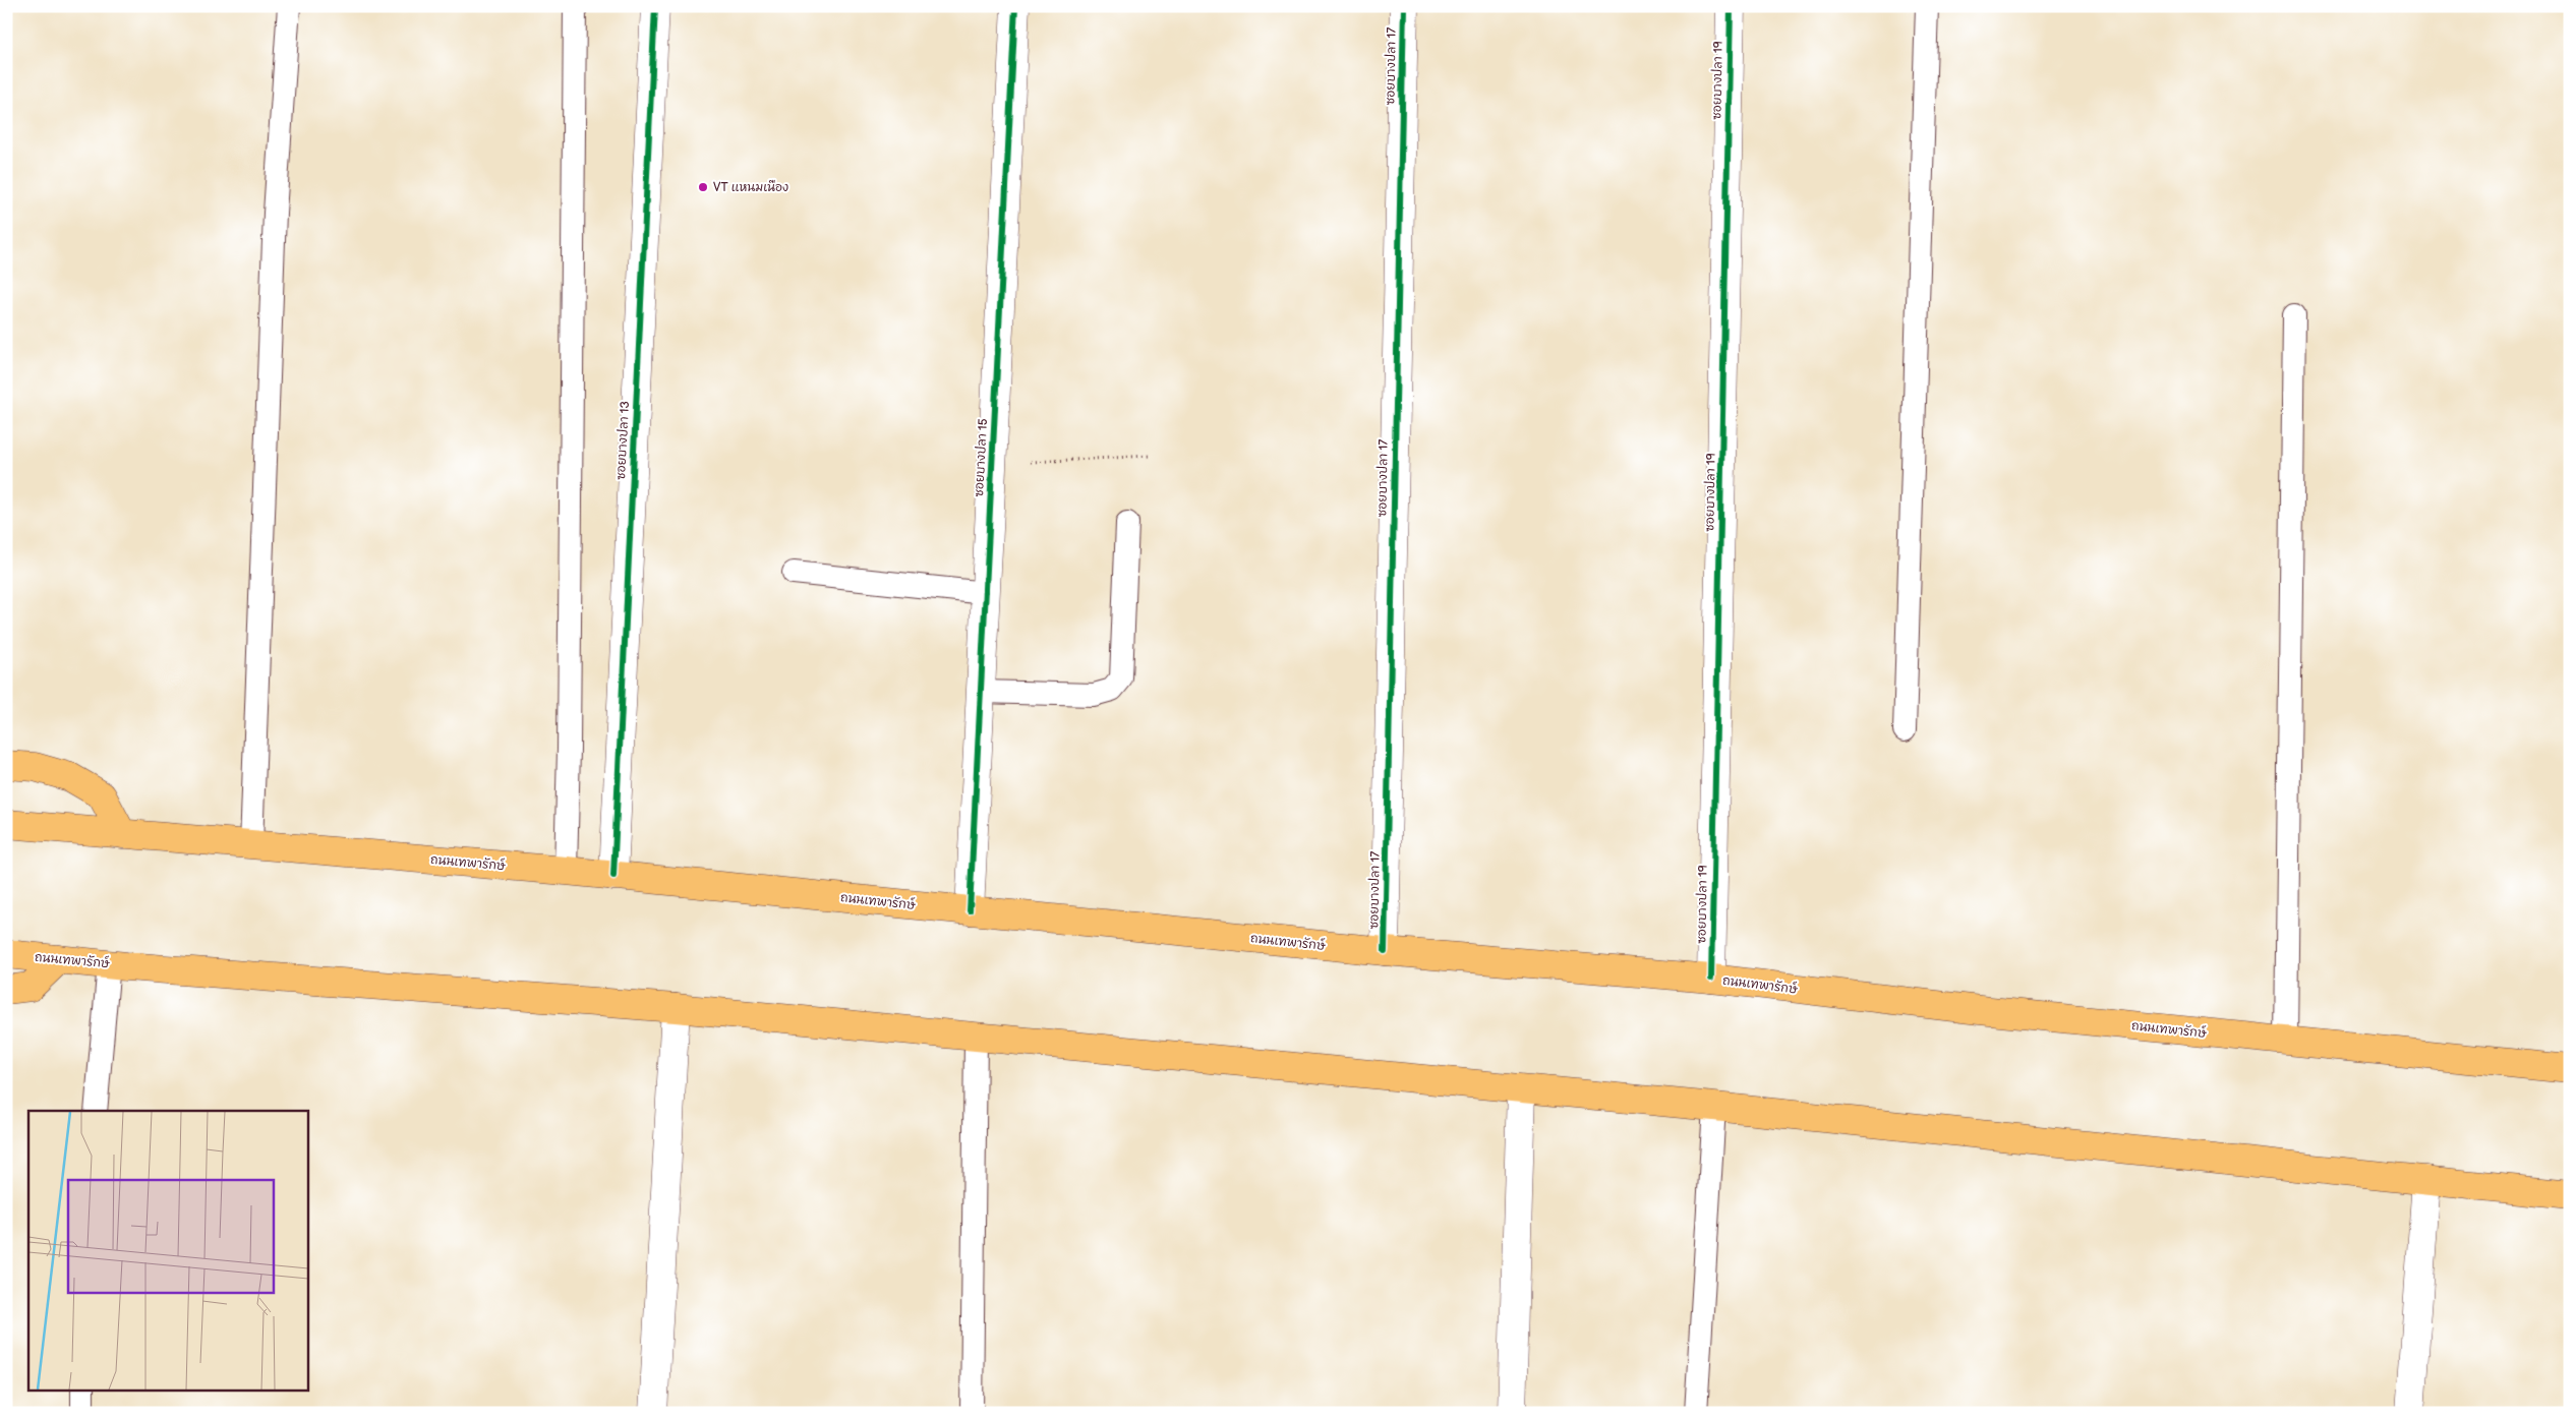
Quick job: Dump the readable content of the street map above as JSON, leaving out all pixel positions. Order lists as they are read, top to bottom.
{
  "streets": {
    "main road": ["ถนนเทพารักษ์"],
    "street": [
      "ซอยบางปลา 17",
      "ซอยบางปลา 19",
      "ซอยบางปลา 13",
      "ซอยบางปลา 15"
    ]
  },
  "crossings": [
    ["ซอยบางปลา 17", "ถนนเทพารักษ์"],
    ["ซอยบางปลา 19", "ถนนเทพารักษ์"],
    ["ซอยบางปลา 13", "ถนนเทพารักษ์"],
    ["ซอยบางปลา 15", "ถนนเทพารักษ์"]
  ],
  "places": ["VT แหนมเนือง"]
}
